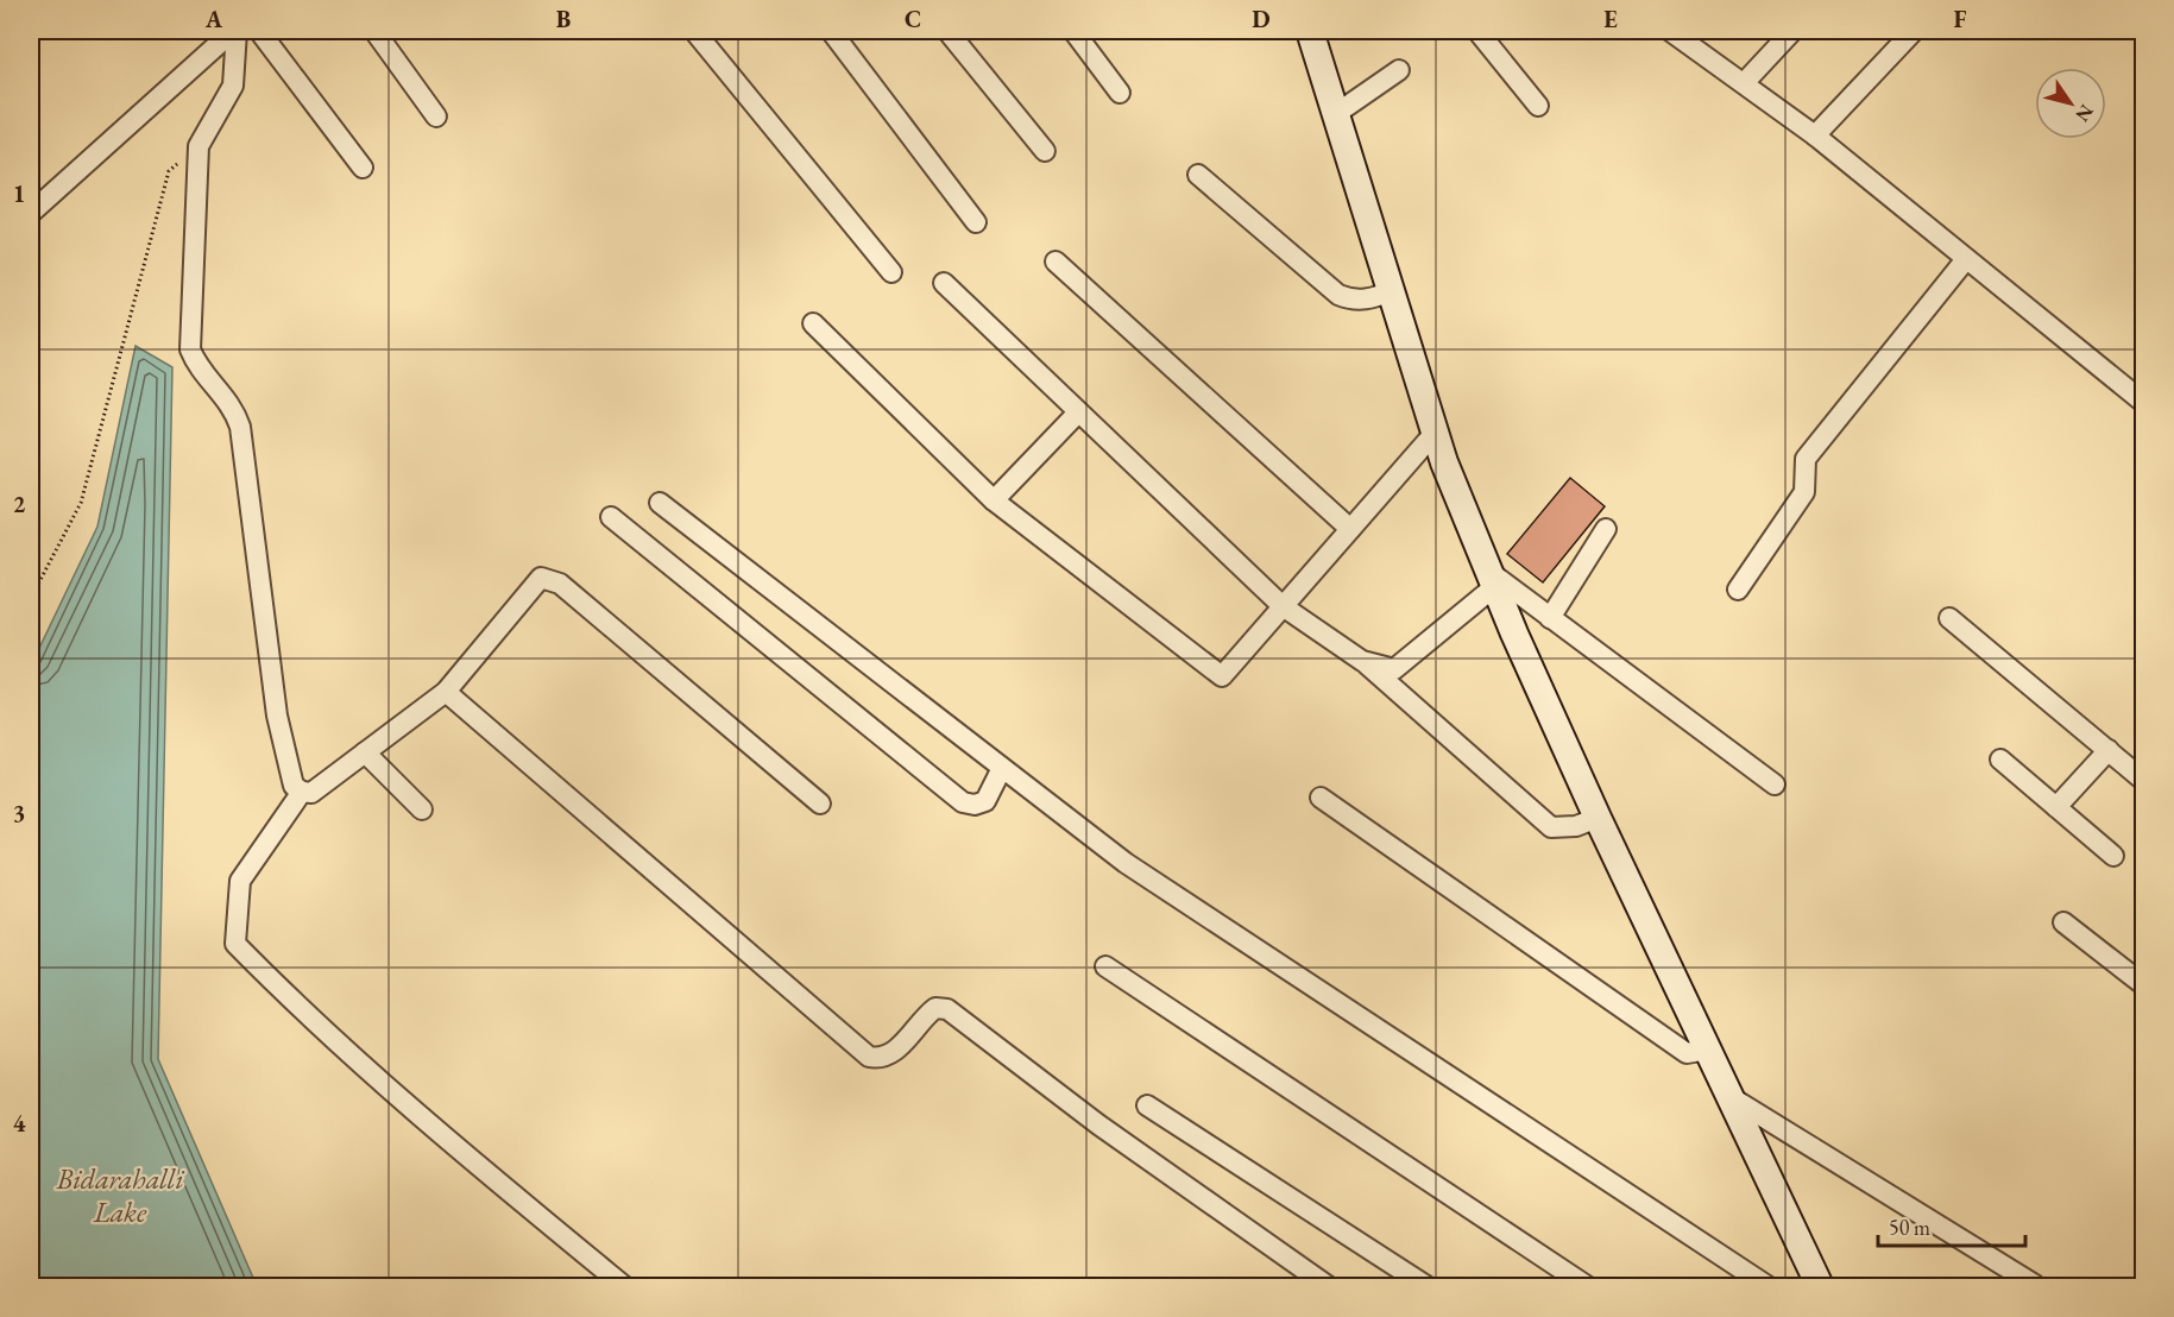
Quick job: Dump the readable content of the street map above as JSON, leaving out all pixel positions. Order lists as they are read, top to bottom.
{
  "water": ["Bidarahalli Lake"],
  "scale_bar": "50 m",
  "north": "bottom right",
  "grid": {
    "columns": [
      "A",
      "B",
      "C",
      "D",
      "E",
      "F"
    ],
    "rows": [
      "1",
      "2",
      "3",
      "4"
    ]
  }
}
